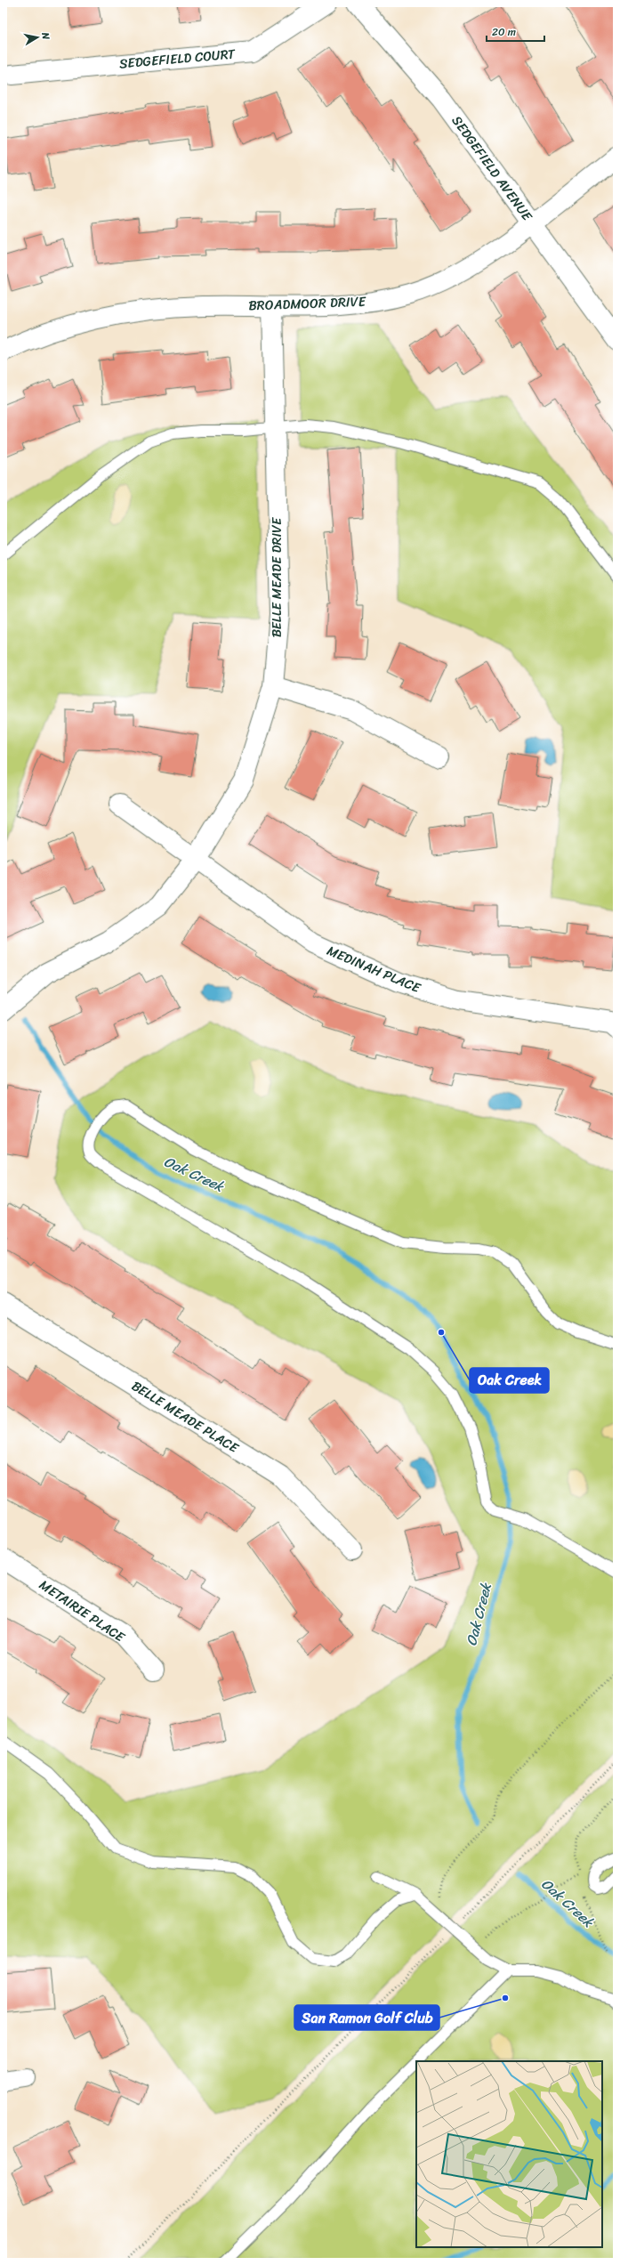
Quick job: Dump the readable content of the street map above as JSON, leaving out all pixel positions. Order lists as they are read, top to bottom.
{
  "streets": {
    "street": [
      "SEDGEFIELD COURT",
      "SEDGEFIELD AVENUE",
      "BROADMOOR DRIVE",
      "BELLE MEADE DRIVE",
      "MEDINAH PLACE",
      "BELLE MEADE PLACE",
      "METAIRIE PLACE"
    ]
  },
  "crossings": [
    ["SEDGEFIELD AVENUE", "BROADMOOR DRIVE"],
    ["BROADMOOR DRIVE", "BELLE MEADE DRIVE"],
    ["BELLE MEADE DRIVE", "MEDINAH PLACE"]
  ],
  "water": ["Oak Creek"],
  "places": ["Oak Creek", "San Ramon Golf Club"],
  "scale_bar": "20 m",
  "north": "right"
}
